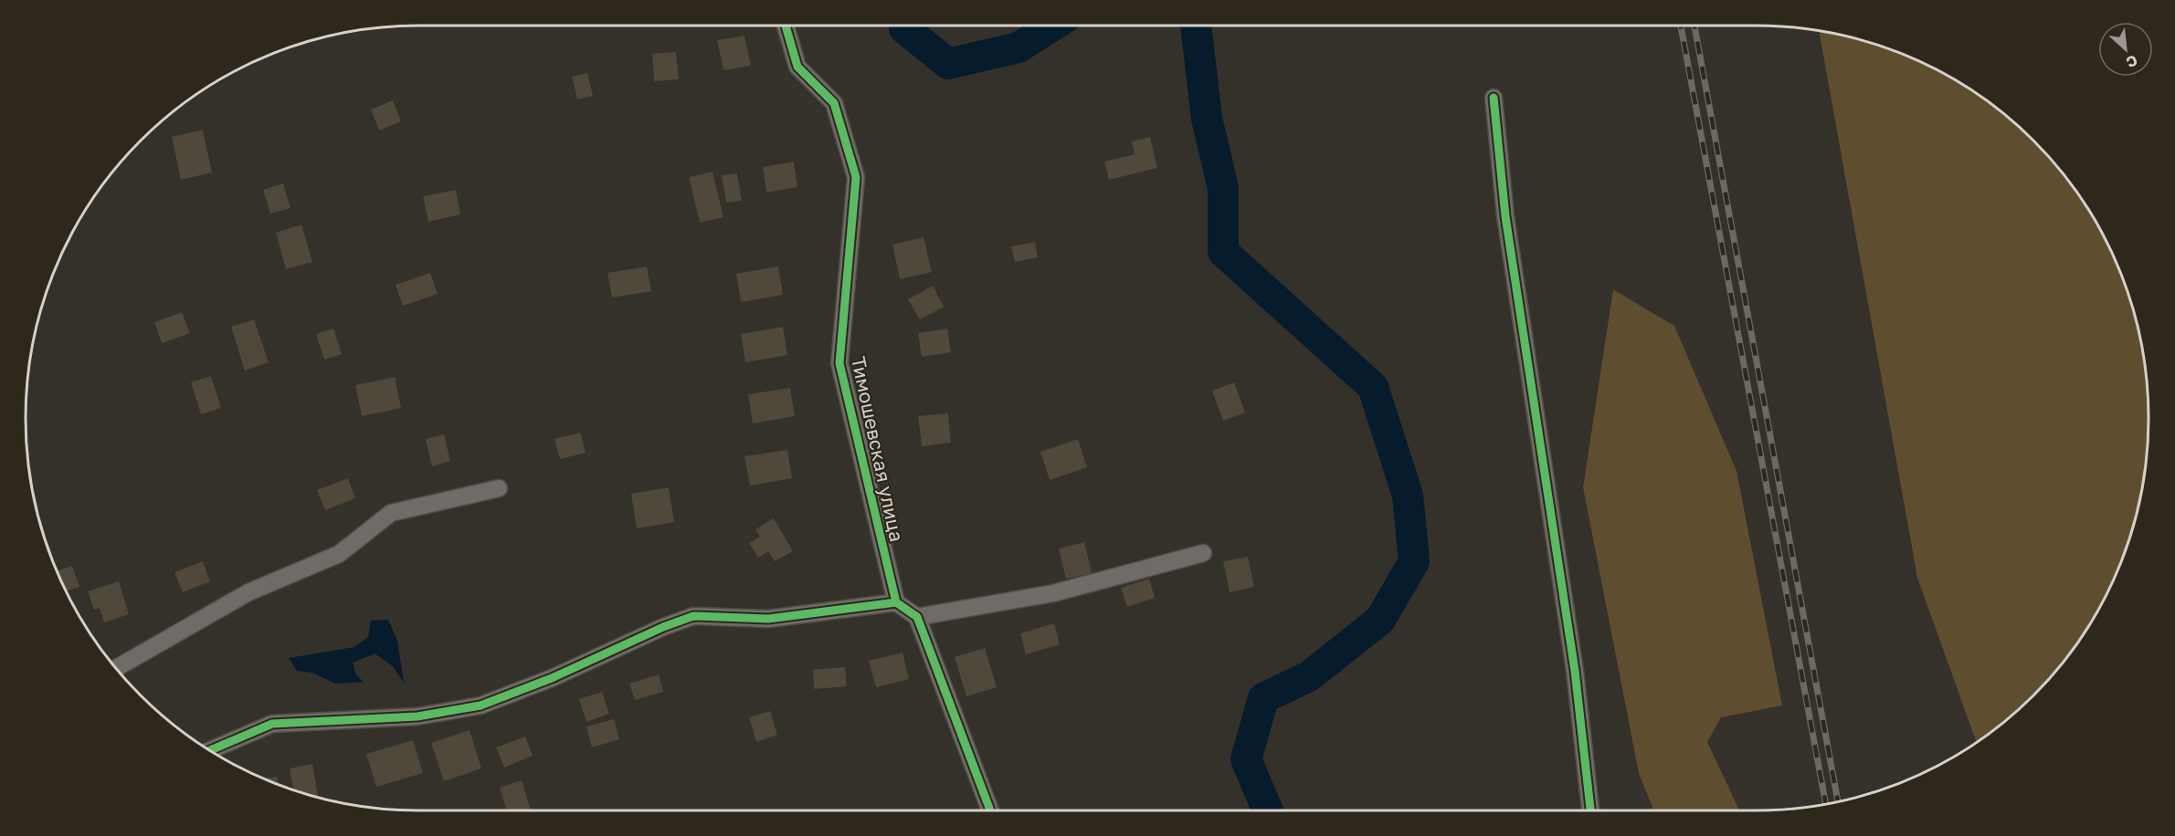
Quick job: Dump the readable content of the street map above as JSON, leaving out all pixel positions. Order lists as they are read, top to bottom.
{
  "streets": {
    "street": ["Тимошевская улица"]
  },
  "north": "bottom right"
}
